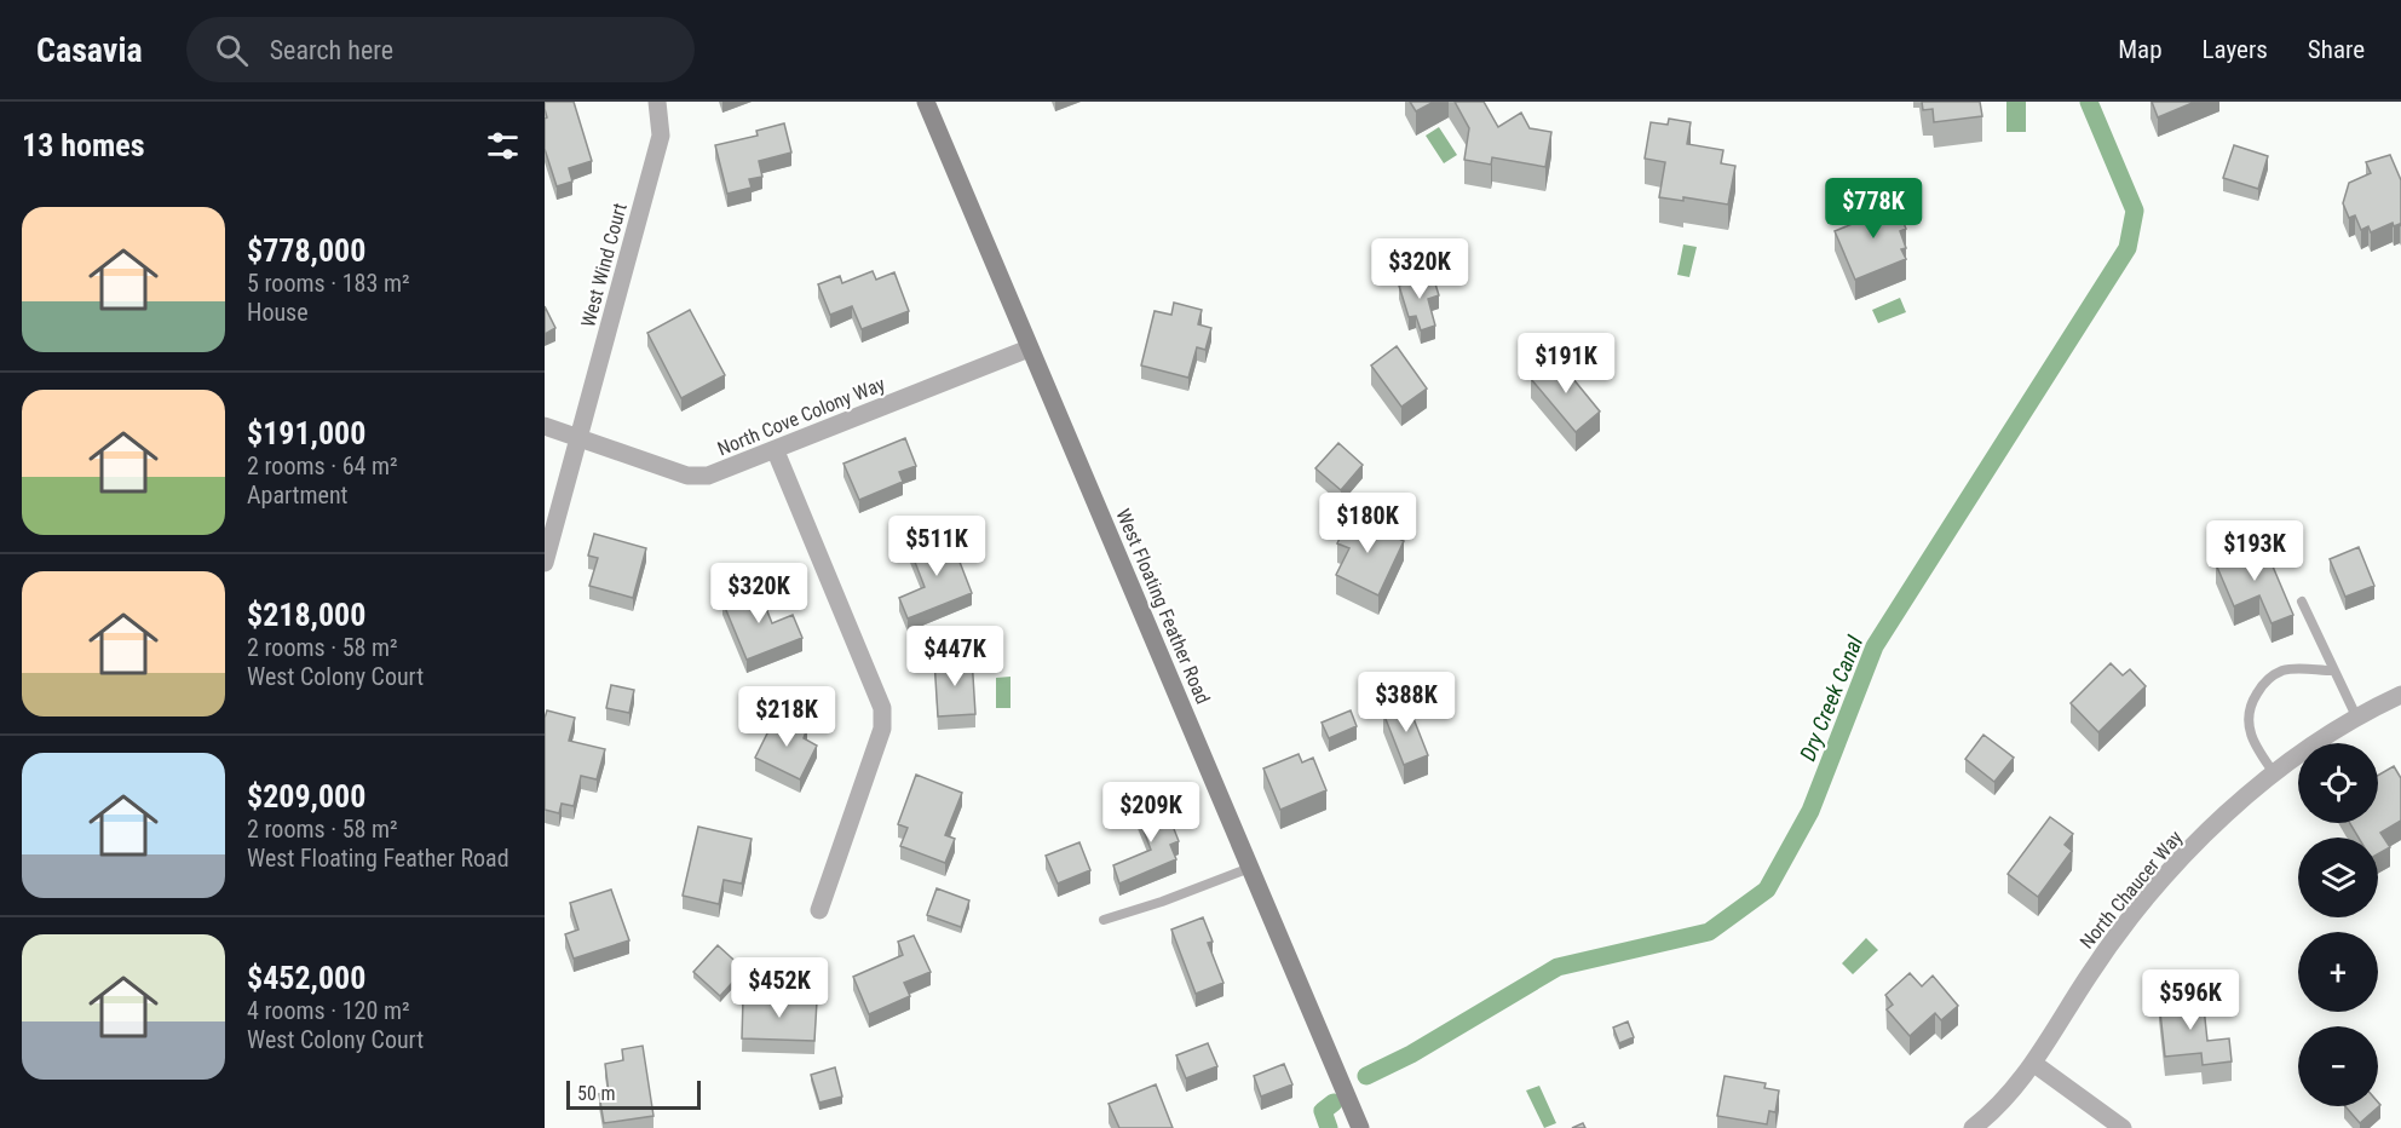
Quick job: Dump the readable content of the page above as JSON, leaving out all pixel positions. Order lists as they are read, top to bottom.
{
  "streets": {
    "main road": ["West Floating Feather Road"],
    "street": ["West Wind Court", "North Cove Colony Way", "North Chaucer Way"]
  },
  "crossings": [
    ["West Wind Court", "North Cove Colony Way"],
    ["North Cove Colony Way", "West Floating Feather Road"]
  ],
  "water": ["Dry Creek Canal"],
  "scale_bar": "50 m",
  "page": {
    "header": "Casavia",
    "search": "Search here",
    "nav": ["Map", "Layers", "Share"],
    "heading": "13 homes",
    "price": [
      "$778K",
      "$320K",
      "$191K",
      "$180K",
      "$511K",
      "$193K",
      "$320K",
      "$447K",
      "$388K",
      "$218K",
      "$209K",
      "$452K",
      "$596K"
    ],
    "list": [
      {
        "name": "$778,000",
        "note": "5 rooms · 183 m² · House"
      },
      {
        "name": "$191,000",
        "note": "2 rooms · 64 m² · Apartment"
      },
      {
        "name": "$218,000",
        "note": "2 rooms · 58 m² · West Colony Court"
      },
      {
        "name": "$209,000",
        "note": "2 rooms · 58 m² · West Floating Feather Road"
      },
      {
        "name": "$452,000",
        "note": "4 rooms · 120 m² · West Colony Court"
      }
    ],
    "map_buttons": ["+", "−"],
    "scale": "50 m"
  }
}
